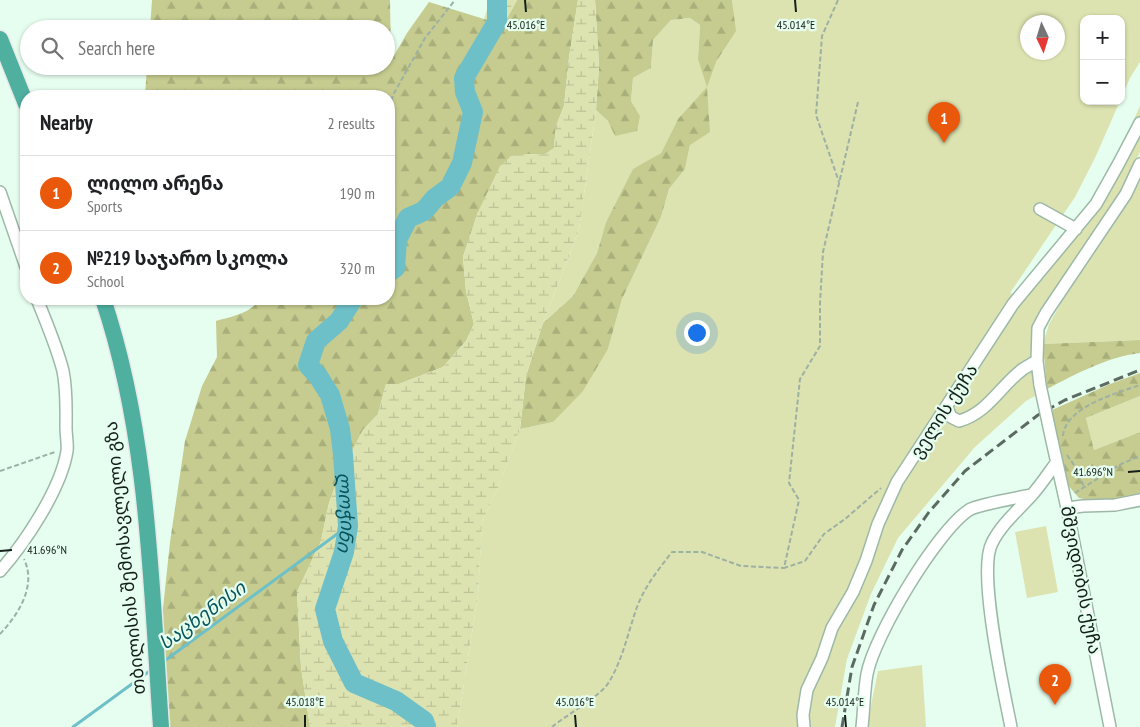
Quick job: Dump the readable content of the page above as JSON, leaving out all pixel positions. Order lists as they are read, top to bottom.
{
  "streets": {
    "highway": ["თბილისის შემოსავლელი გზა"],
    "street": ["ველის ქუჩა", "მშვიდობის ქუჩა"]
  },
  "water": ["ლოჭინი", "საცხენისი"],
  "north": "bottom",
  "page": {
    "map_buttons": ["+", "−"],
    "search": "Search here",
    "heading": ["Nearby", "2 results"],
    "pins": ["1", "2"],
    "list": [
      {
        "mark": "1",
        "name": "ლილო არენა",
        "note": "Sports",
        "value": "190 m"
      },
      {
        "mark": "2",
        "name": "№219 საჯარო სკოლა",
        "note": "School",
        "value": "320 m"
      }
    ]
  },
  "coordinates": [
    "45.016°E",
    "45.014°E",
    "41.696°N",
    "45.018°E"
  ]
}
